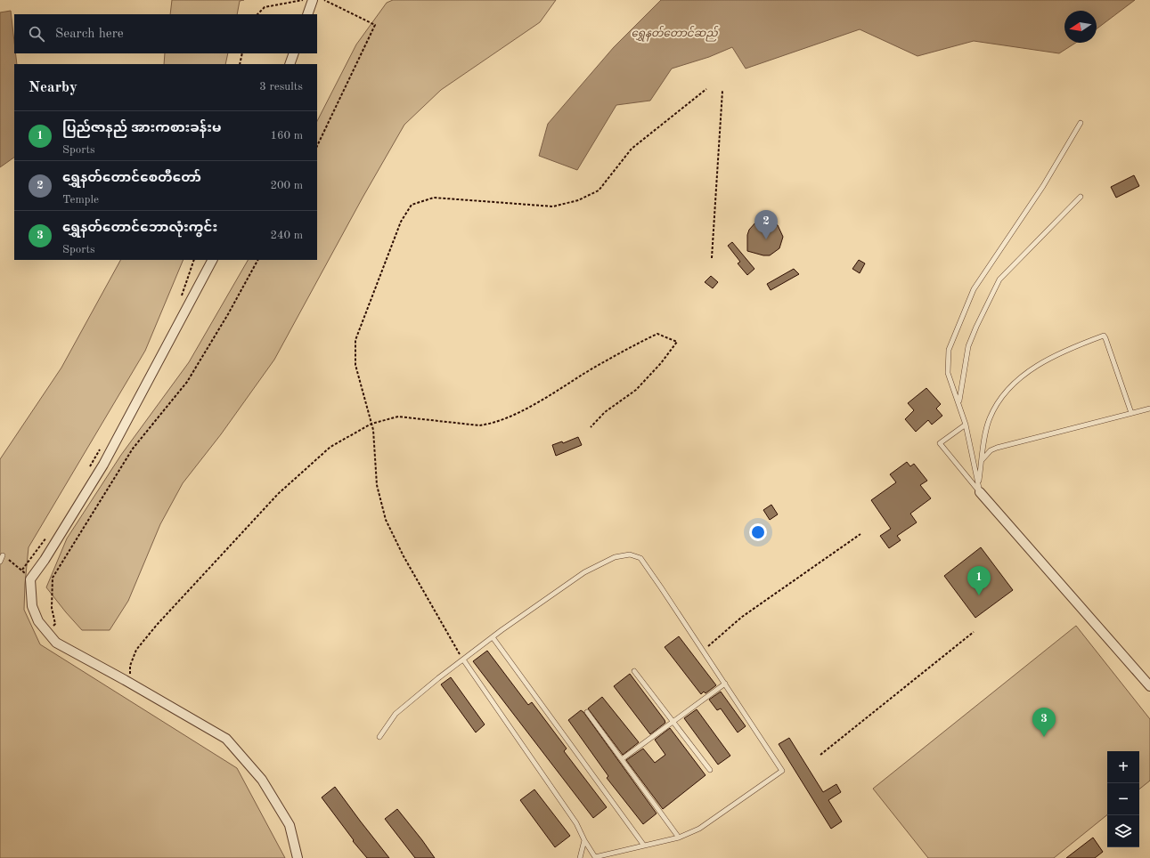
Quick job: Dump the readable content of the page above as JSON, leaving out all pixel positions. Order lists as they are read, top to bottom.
{
  "water": ["ရွှေနတ်တောင်ဆည်"],
  "north": "left",
  "page": {
    "search": "Search here",
    "heading": ["Nearby", "3 results"],
    "list": [
      {
        "mark": "1",
        "name": "ပြည်ဇာနည် အားကစားခန်းမ",
        "note": "Sports",
        "value": "160 m"
      },
      {
        "mark": "2",
        "name": "ရွှေနတ်တောင်စေတီတော်",
        "note": "Temple",
        "value": "200 m"
      },
      {
        "mark": "3",
        "name": "ရွှေနတ်တောင်ဘောလုံးကွင်း",
        "note": "Sports",
        "value": "240 m"
      }
    ],
    "pins": ["2", "1", "3"],
    "map_buttons": ["+", "−"]
  }
}
